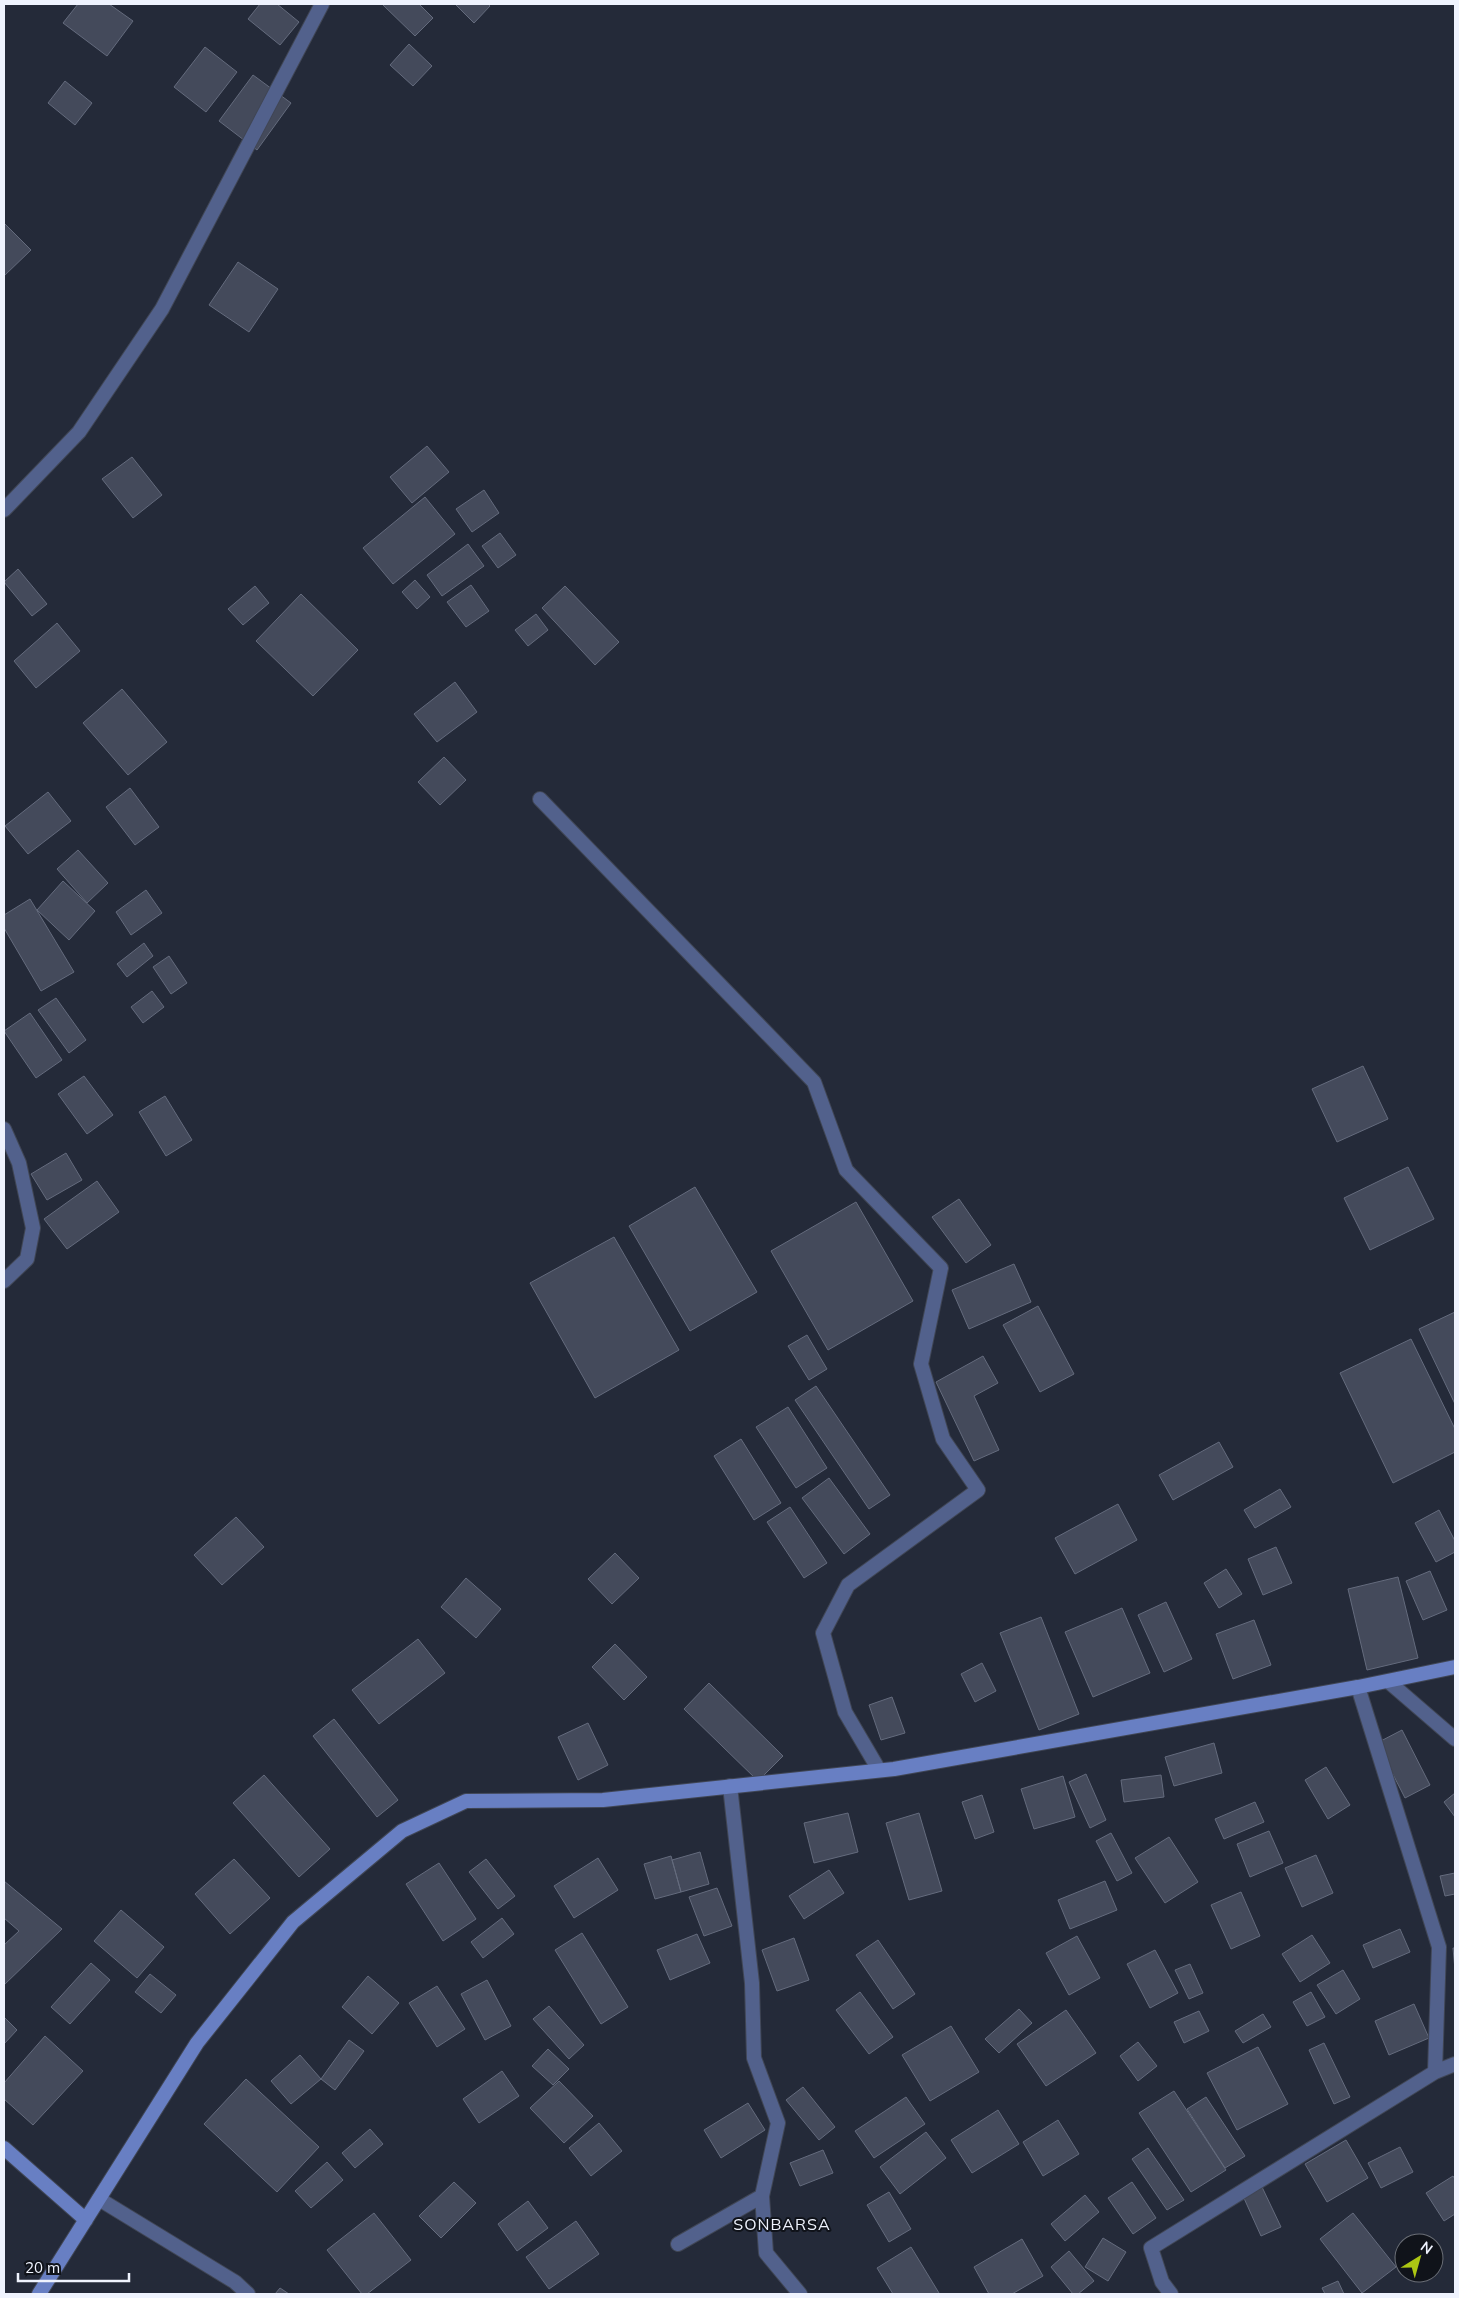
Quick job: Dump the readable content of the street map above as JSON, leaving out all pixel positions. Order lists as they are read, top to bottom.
{
  "districts": ["SONBARSA"],
  "scale_bar": "20 m",
  "north": "top right"
}
